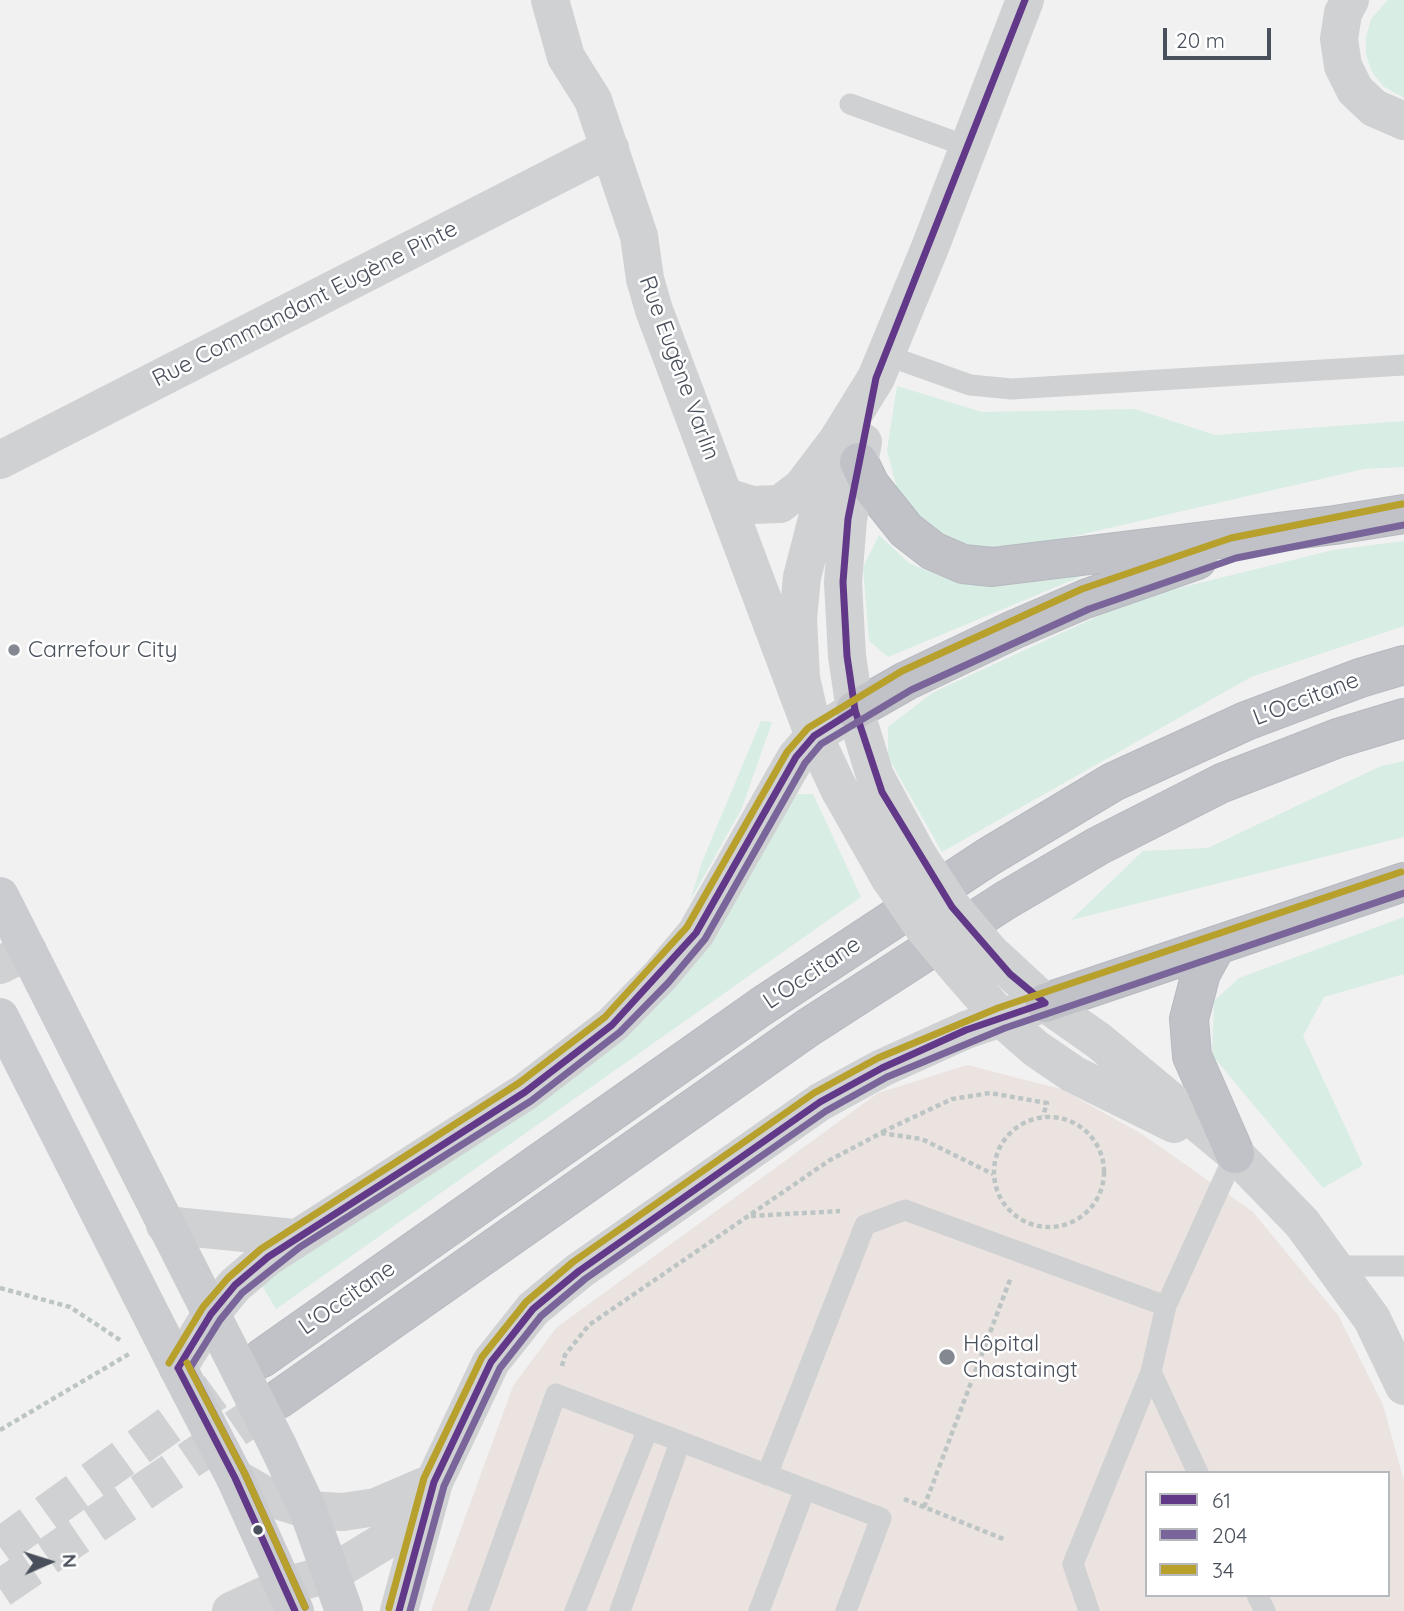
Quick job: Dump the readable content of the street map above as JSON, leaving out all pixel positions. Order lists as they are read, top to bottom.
{
  "streets": {
    "highway": ["L'Occitane"],
    "street": ["Rue Commandant Eugène Pinte", "Rue Eugène Varlin"]
  },
  "crossings": [
    ["Rue Commandant Eugène Pinte", "Rue Eugène Varlin"]
  ],
  "places": ["Carrefour City", "Hôpital Chastaingt"],
  "lines": ["transit line 61", "transit line 34", "transit line 204"],
  "legend": ["61", "204", "34"],
  "scale_bar": "20 m",
  "north": "right"
}
